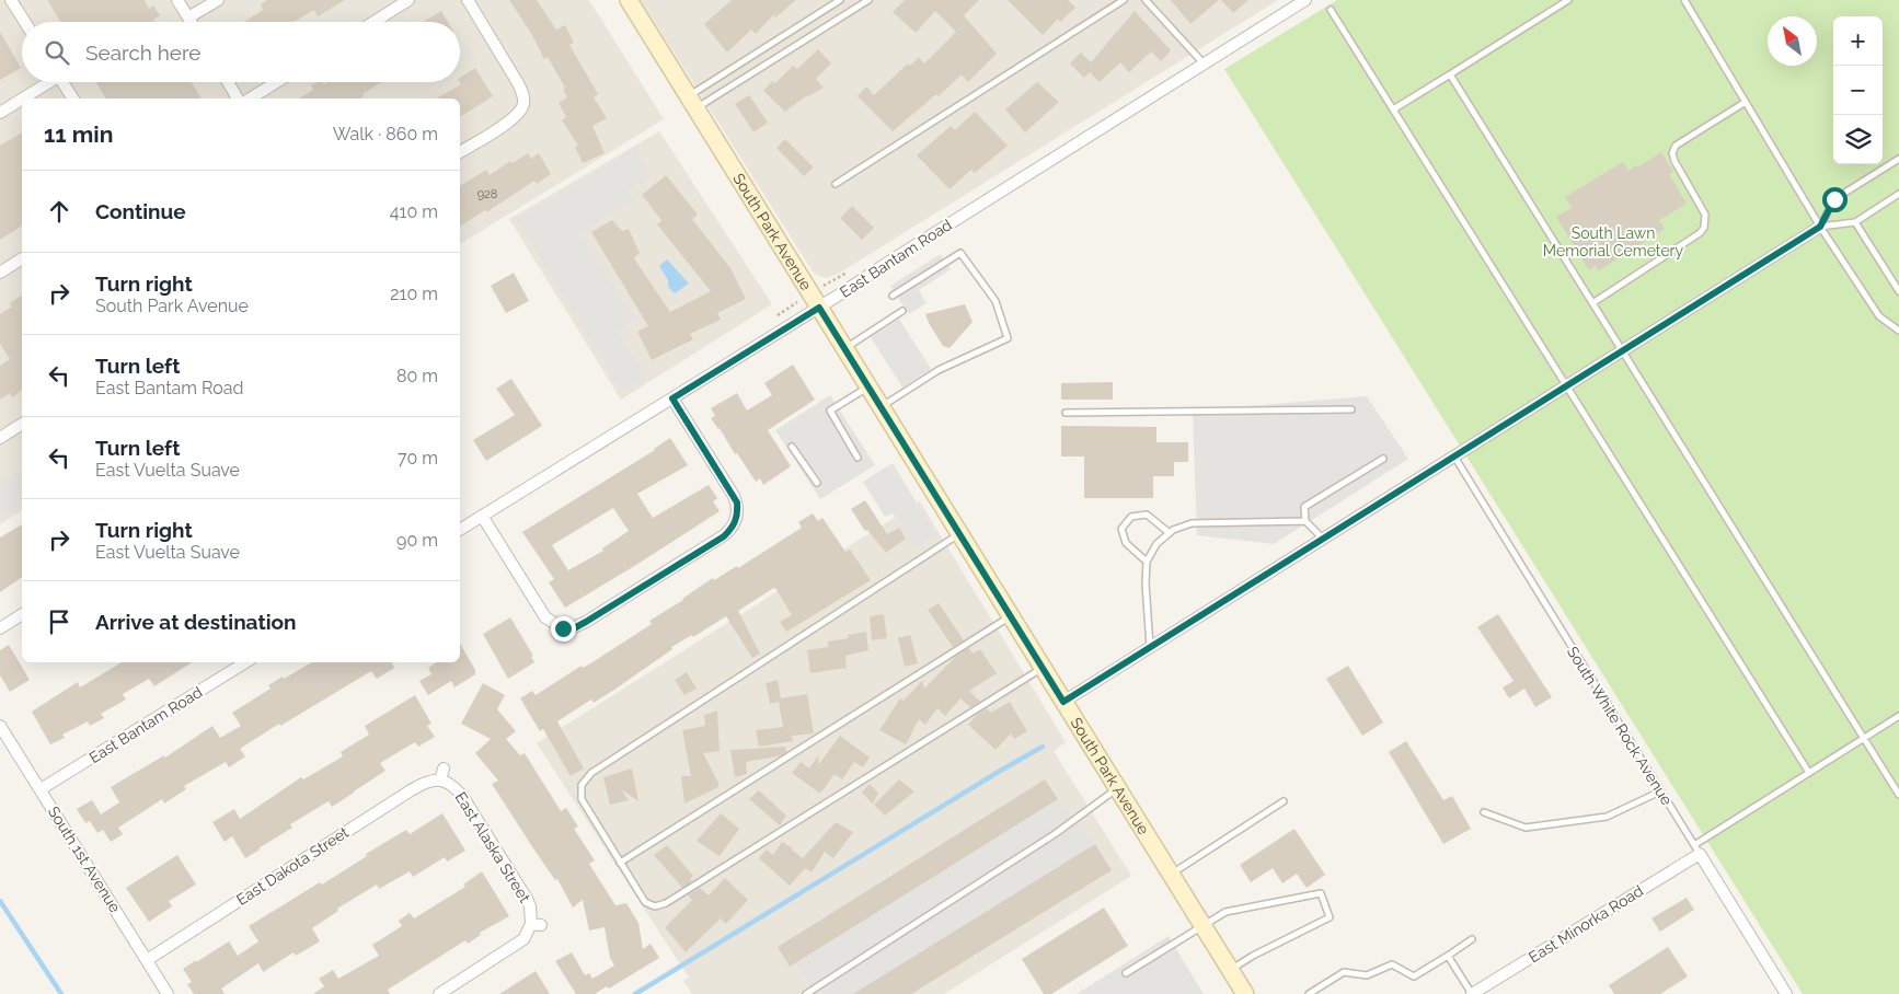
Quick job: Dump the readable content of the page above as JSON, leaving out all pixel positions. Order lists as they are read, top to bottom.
{
  "streets": {
    "main road": ["South Park Avenue"],
    "street": [
      "East Bantam Road",
      "South White Rock Avenue",
      "East Alaska Street",
      "South 1st Avenue",
      "East Dakota Street",
      "East Minorka Road"
    ]
  },
  "crossings": [
    ["South Park Avenue", "East Bantam Road"],
    ["East Bantam Road", "South 1st Avenue"],
    ["South White Rock Avenue", "East Minorka Road"],
    ["East Alaska Street", "East Dakota Street"],
    ["South 1st Avenue", "East Dakota Street"]
  ],
  "parks": ["South Lawn Memorial Cemetery"],
  "house_numbers": ["928"],
  "north": "top left",
  "page": {
    "map_buttons": ["+", "−"],
    "search": "Search here",
    "heading": ["11 min", "Walk · 860 m"],
    "list": [
      ["Continue", "410 m"],
      ["Turn right", "South Park Avenue", "210 m"],
      ["Turn left", "East Bantam Road", "80 m"],
      ["Turn left", "East Vuelta Suave", "70 m"],
      ["Turn right", "East Vuelta Suave", "90 m"],
      "Arrive at destination"
    ]
  }
}
